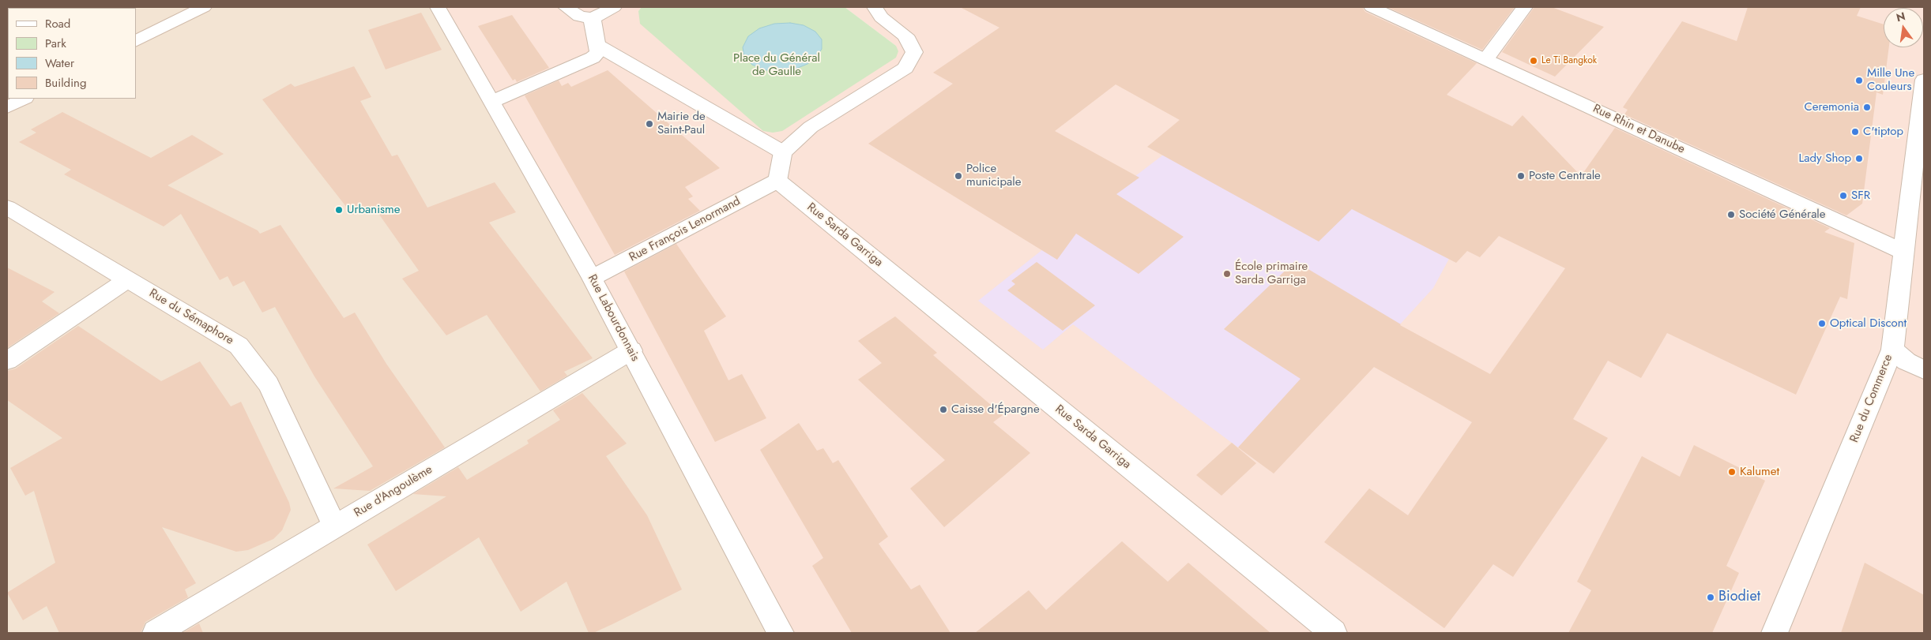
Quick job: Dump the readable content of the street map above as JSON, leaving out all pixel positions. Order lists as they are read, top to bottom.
{
  "streets": {
    "street": [
      "Rue Rhin et Danube",
      "Rue François Lenormand",
      "Rue Sarda Garriga",
      "Rue du Sémaphore",
      "Rue Labourdonnais",
      "Rue du Commerce",
      "Rue d'Angoulème"
    ]
  },
  "crossings": [
    ["Rue Rhin et Danube", "Rue du Commerce"],
    ["Rue François Lenormand", "Rue Sarda Garriga"],
    ["Rue François Lenormand", "Rue Labourdonnais"],
    ["Rue du Sémaphore", "Rue d'Angoulème"],
    ["Rue Labourdonnais", "Rue d'Angoulème"]
  ],
  "parks": ["Place du Général de Gaulle"],
  "places": [
    "Le Ti Bangkok",
    "Mille Une Couleurs",
    "Ceremonia",
    "Mairie de Saint-Paul",
    "C'tiptop",
    "Lady Shop",
    "Police municipale",
    "Poste Centrale",
    "SFR",
    "Urbanisme",
    "Société Générale",
    "École primaire Sarda Garriga",
    "Optical Discont",
    "Caisse d'Épargne",
    "Kalumet",
    "Biodiet"
  ],
  "legend": [
    "Road",
    "Park",
    "Water",
    "Building"
  ],
  "north": "top"
}
